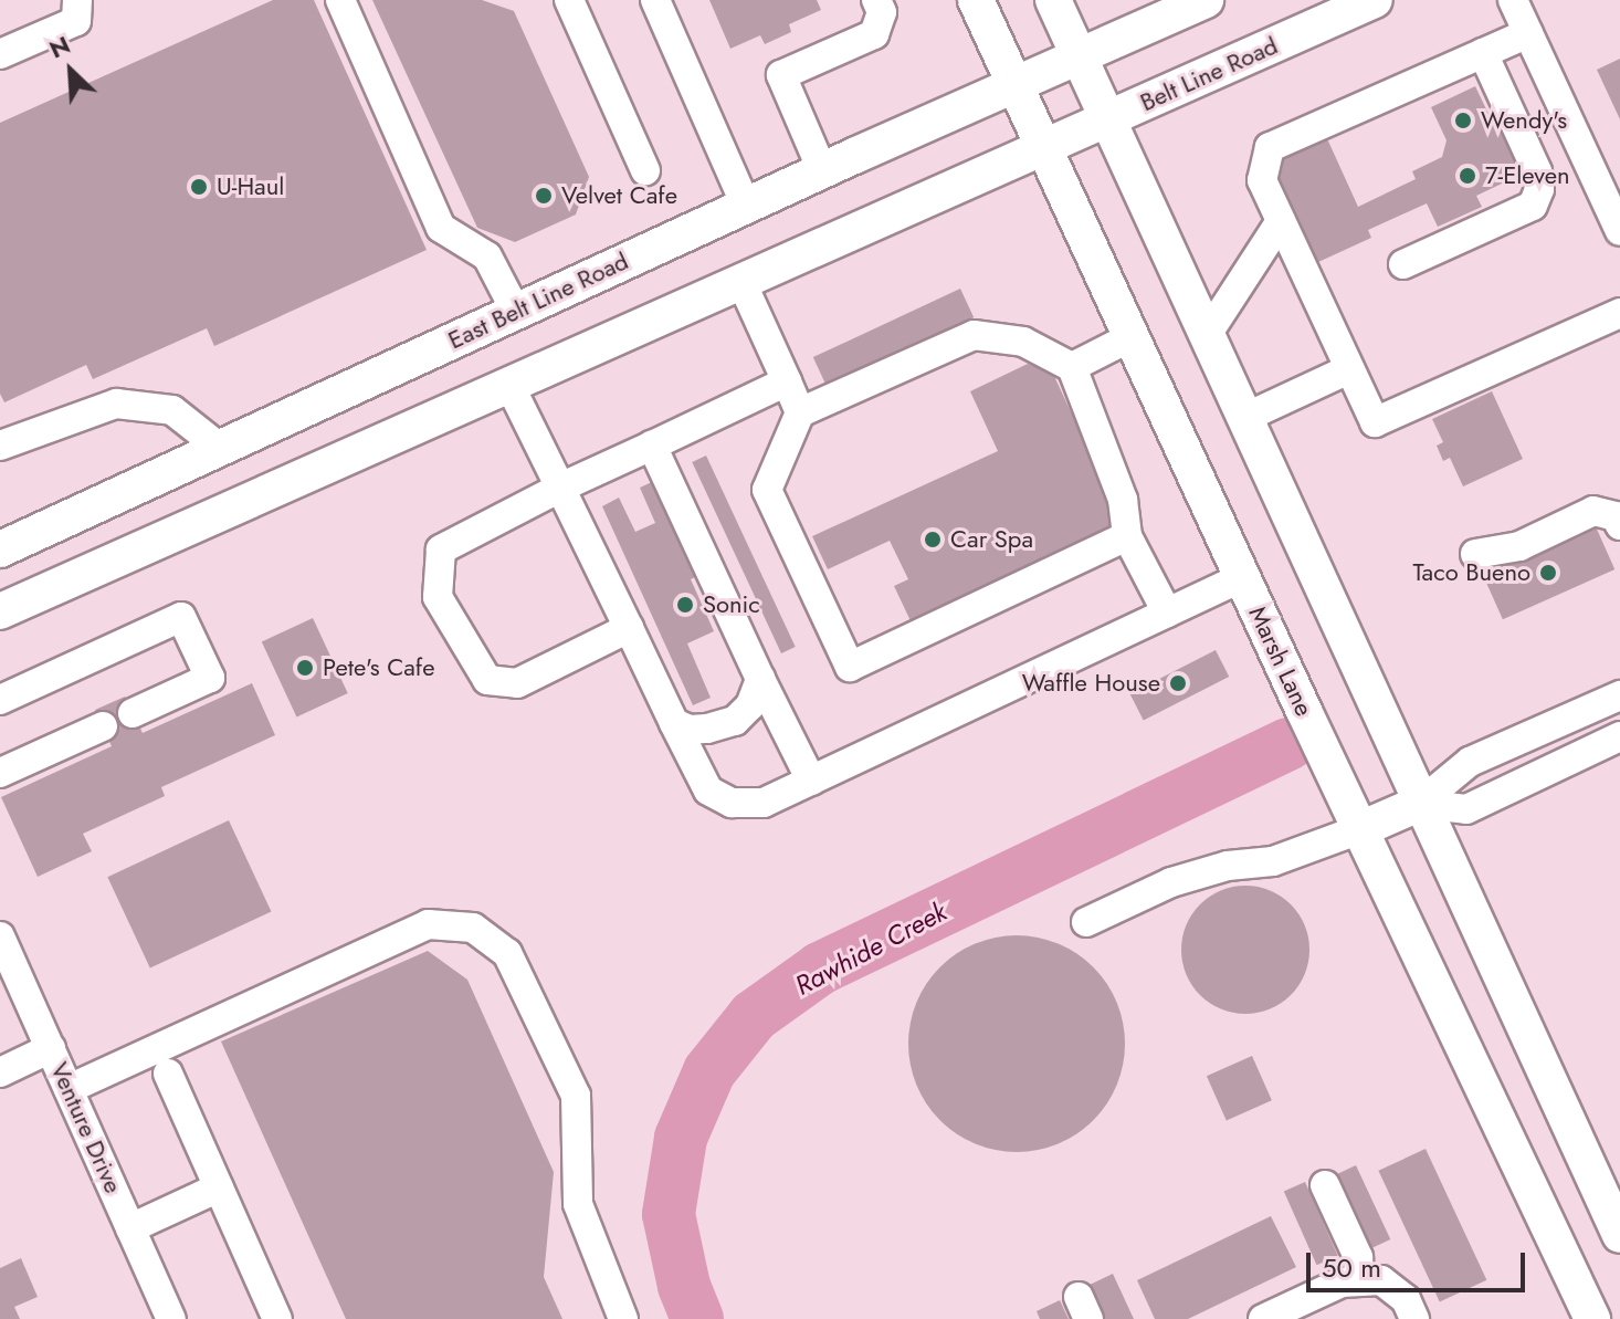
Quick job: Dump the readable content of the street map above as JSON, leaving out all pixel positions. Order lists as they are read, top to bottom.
{
  "streets": {
    "main road": ["Belt Line Road", "East Belt Line Road", "Marsh Lane"],
    "street": ["Venture Drive"]
  },
  "crossings": [
    ["Belt Line Road", "Marsh Lane"],
    ["East Belt Line Road", "Marsh Lane"]
  ],
  "water": ["Rawhide Creek"],
  "places": [
    "Wendy's",
    "7-Eleven",
    "U-Haul",
    "Velvet Cafe",
    "Car Spa",
    "Taco Bueno",
    "Sonic",
    "Pete's Cafe",
    "Waffle House"
  ],
  "scale_bar": "50 m",
  "north": "top left"
}
